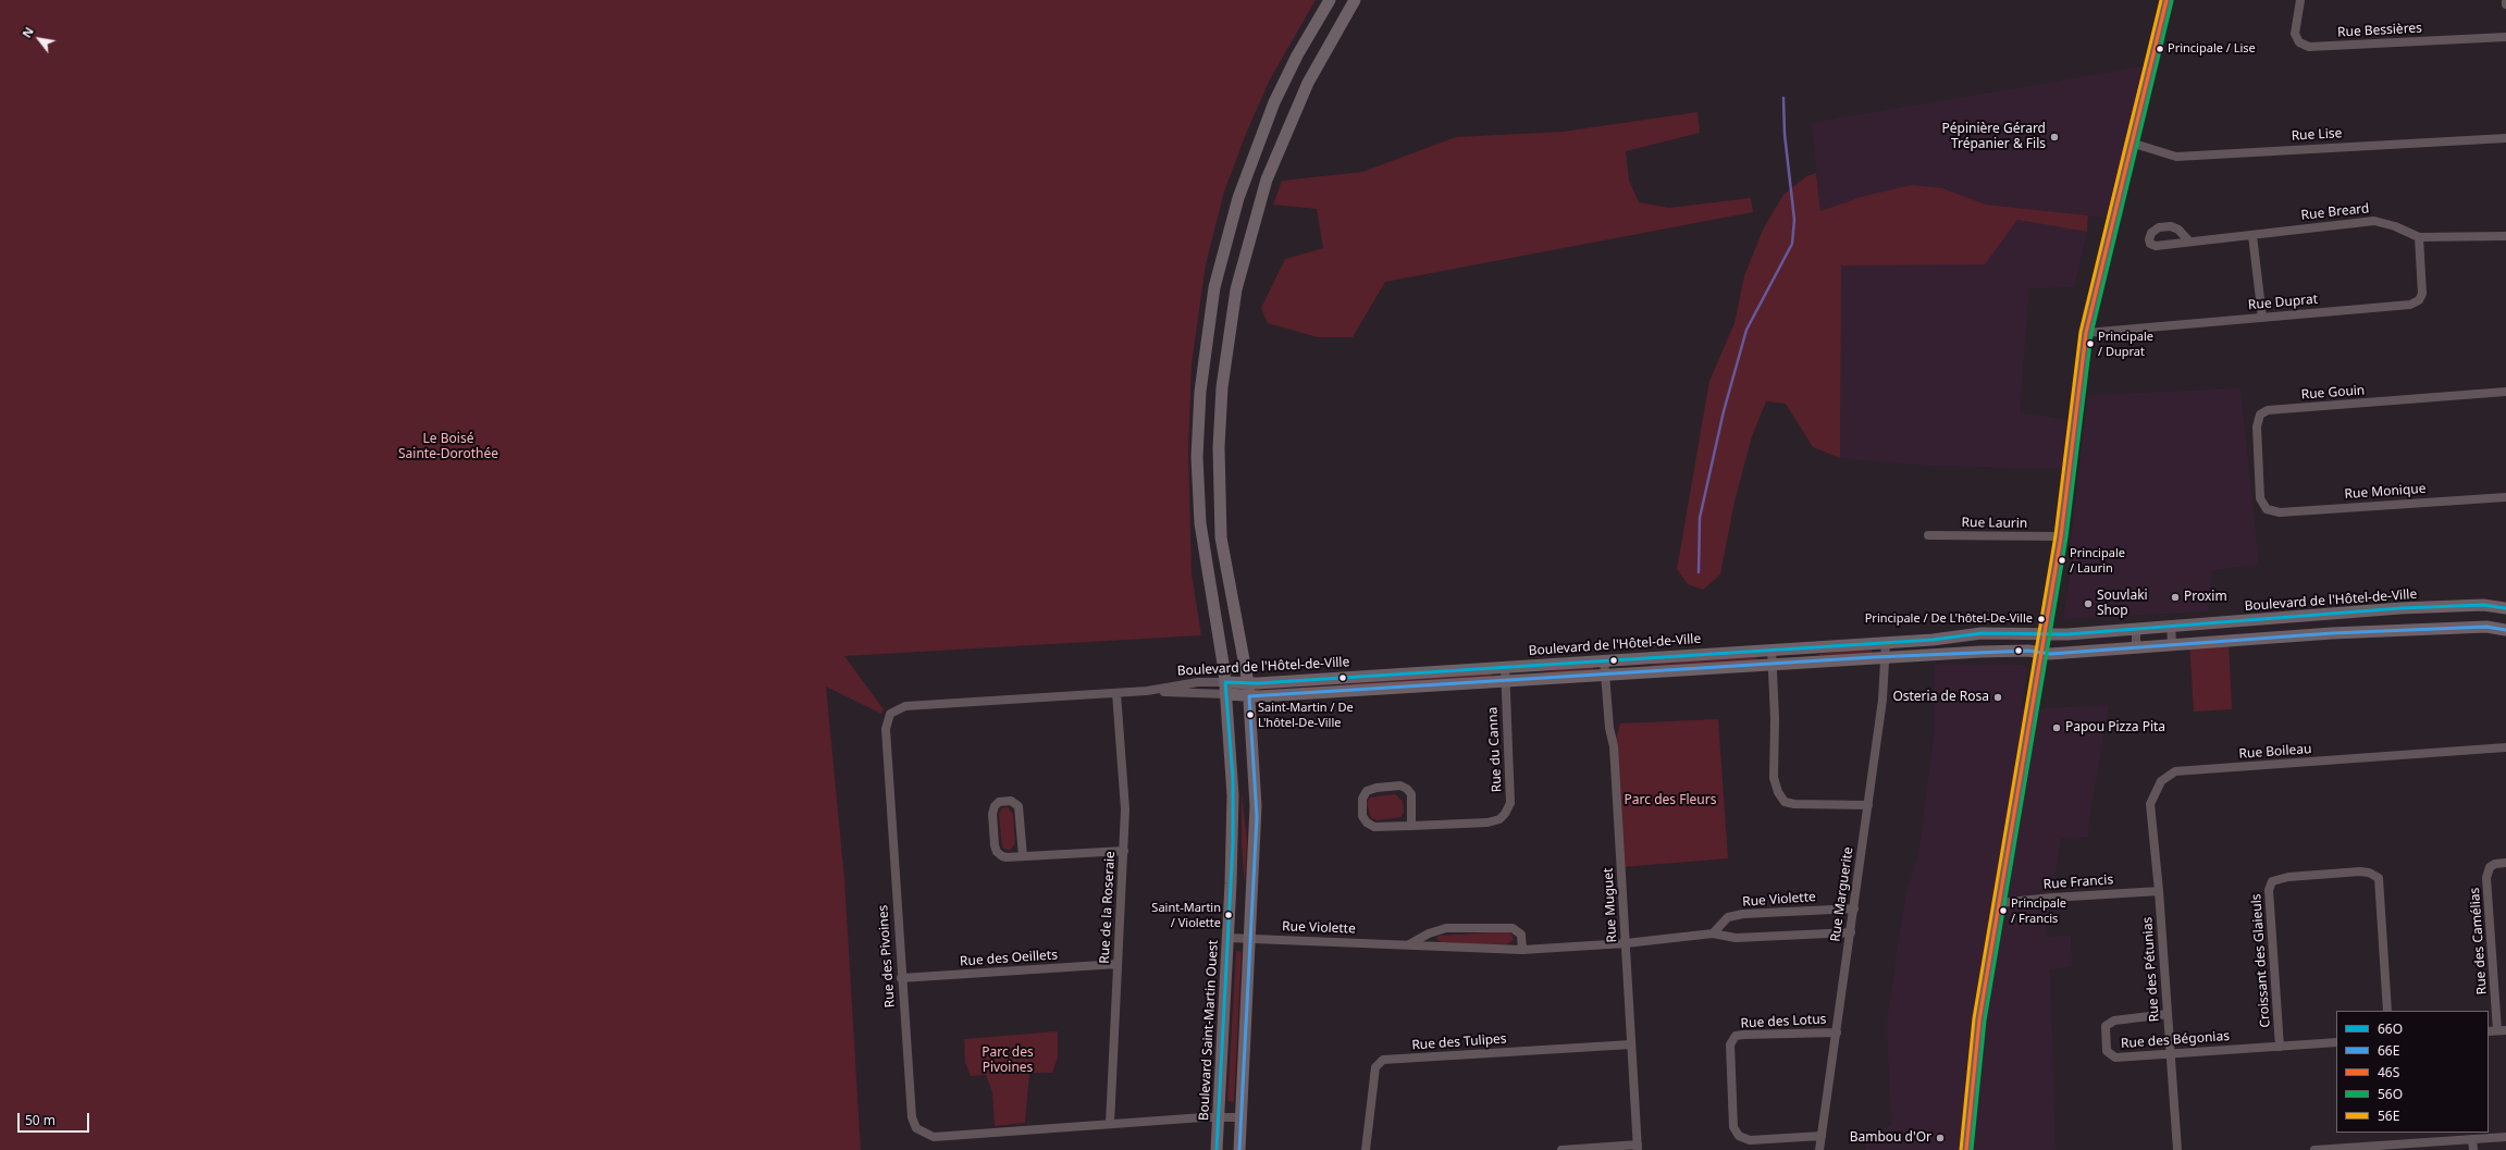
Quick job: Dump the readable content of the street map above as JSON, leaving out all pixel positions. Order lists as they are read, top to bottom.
{
  "streets": {
    "street": [
      "Rue Bessières",
      "Rue Lise",
      "Rue Breard",
      "Rue Duprat",
      "Rue Gouin",
      "Rue Monique",
      "Rue Laurin",
      "Boulevard de l'Hôtel-de-Ville",
      "Rue du Canna",
      "Rue Boileau",
      "Rue Francis",
      "Rue Marguerite",
      "Rue Violette",
      "Rue Muguet",
      "Rue de la Roseraie",
      "Rue des Camélias",
      "Rue des Pivoines",
      "Rue des Oeillets",
      "Croissant des Glaieuls",
      "Rue des Pétunias",
      "Rue des Lotus",
      "Boulevard Saint-Martin Ouest",
      "Rue des Bégonias",
      "Rue des Tulipes"
    ]
  },
  "crossings": [
    ["Rue Breard", "Rue Duprat"],
    ["Rue Gouin", "Rue Monique"],
    ["Boulevard de l'Hôtel-de-Ville", "Rue du Canna"],
    ["Boulevard de l'Hôtel-de-Ville", "Rue Marguerite"],
    ["Boulevard de l'Hôtel-de-Ville", "Rue Muguet"],
    ["Boulevard de l'Hôtel-de-Ville", "Rue des Pivoines"],
    ["Boulevard de l'Hôtel-de-Ville", "Boulevard Saint-Martin Ouest"],
    ["Rue Boileau", "Rue Francis"],
    ["Rue Boileau", "Rue des Pétunias"],
    ["Rue Francis", "Rue des Pétunias"],
    ["Rue Marguerite", "Rue Violette"],
    ["Rue Marguerite", "Rue des Lotus"],
    ["Rue Violette", "Rue Muguet"],
    ["Rue Violette", "Boulevard Saint-Martin Ouest"],
    ["Rue Muguet", "Rue des Tulipes"],
    ["Rue de la Roseraie", "Rue des Pivoines"],
    ["Rue de la Roseraie", "Rue des Oeillets"],
    ["Rue des Pivoines", "Rue des Oeillets"],
    ["Rue des Pivoines", "Boulevard Saint-Martin Ouest"],
    ["Croissant des Glaieuls", "Rue des Bégonias"],
    ["Rue des Pétunias", "Rue des Bégonias"]
  ],
  "parks": ["Le Boisé Sainte-Dorothée", "Parc des Fleurs", "Parc des Pivoines"],
  "places": [
    "Principale / Lise",
    "Pépinière Gérard Trépanier & Fils",
    "Principale / Duprat",
    "Principale / Laurin",
    "Proxim",
    "Souvlaki Shop",
    "Principale / De L'hôtel-De-Ville",
    "Osteria de Rosa",
    "Saint-Martin / De L'hôtel-De-Ville",
    "Papou Pizza Pita",
    "Principale / Francis",
    "Saint-Martin / Violette",
    "Bambou d'Or"
  ],
  "lines": [
    "transit line 46S",
    "transit line 56E",
    "transit line 56O",
    "transit line 66O",
    "transit line 66E"
  ],
  "legend": [
    "66O",
    "66E",
    "46S",
    "56O",
    "56E"
  ],
  "scale_bar": "50 m",
  "north": "top left"
}
